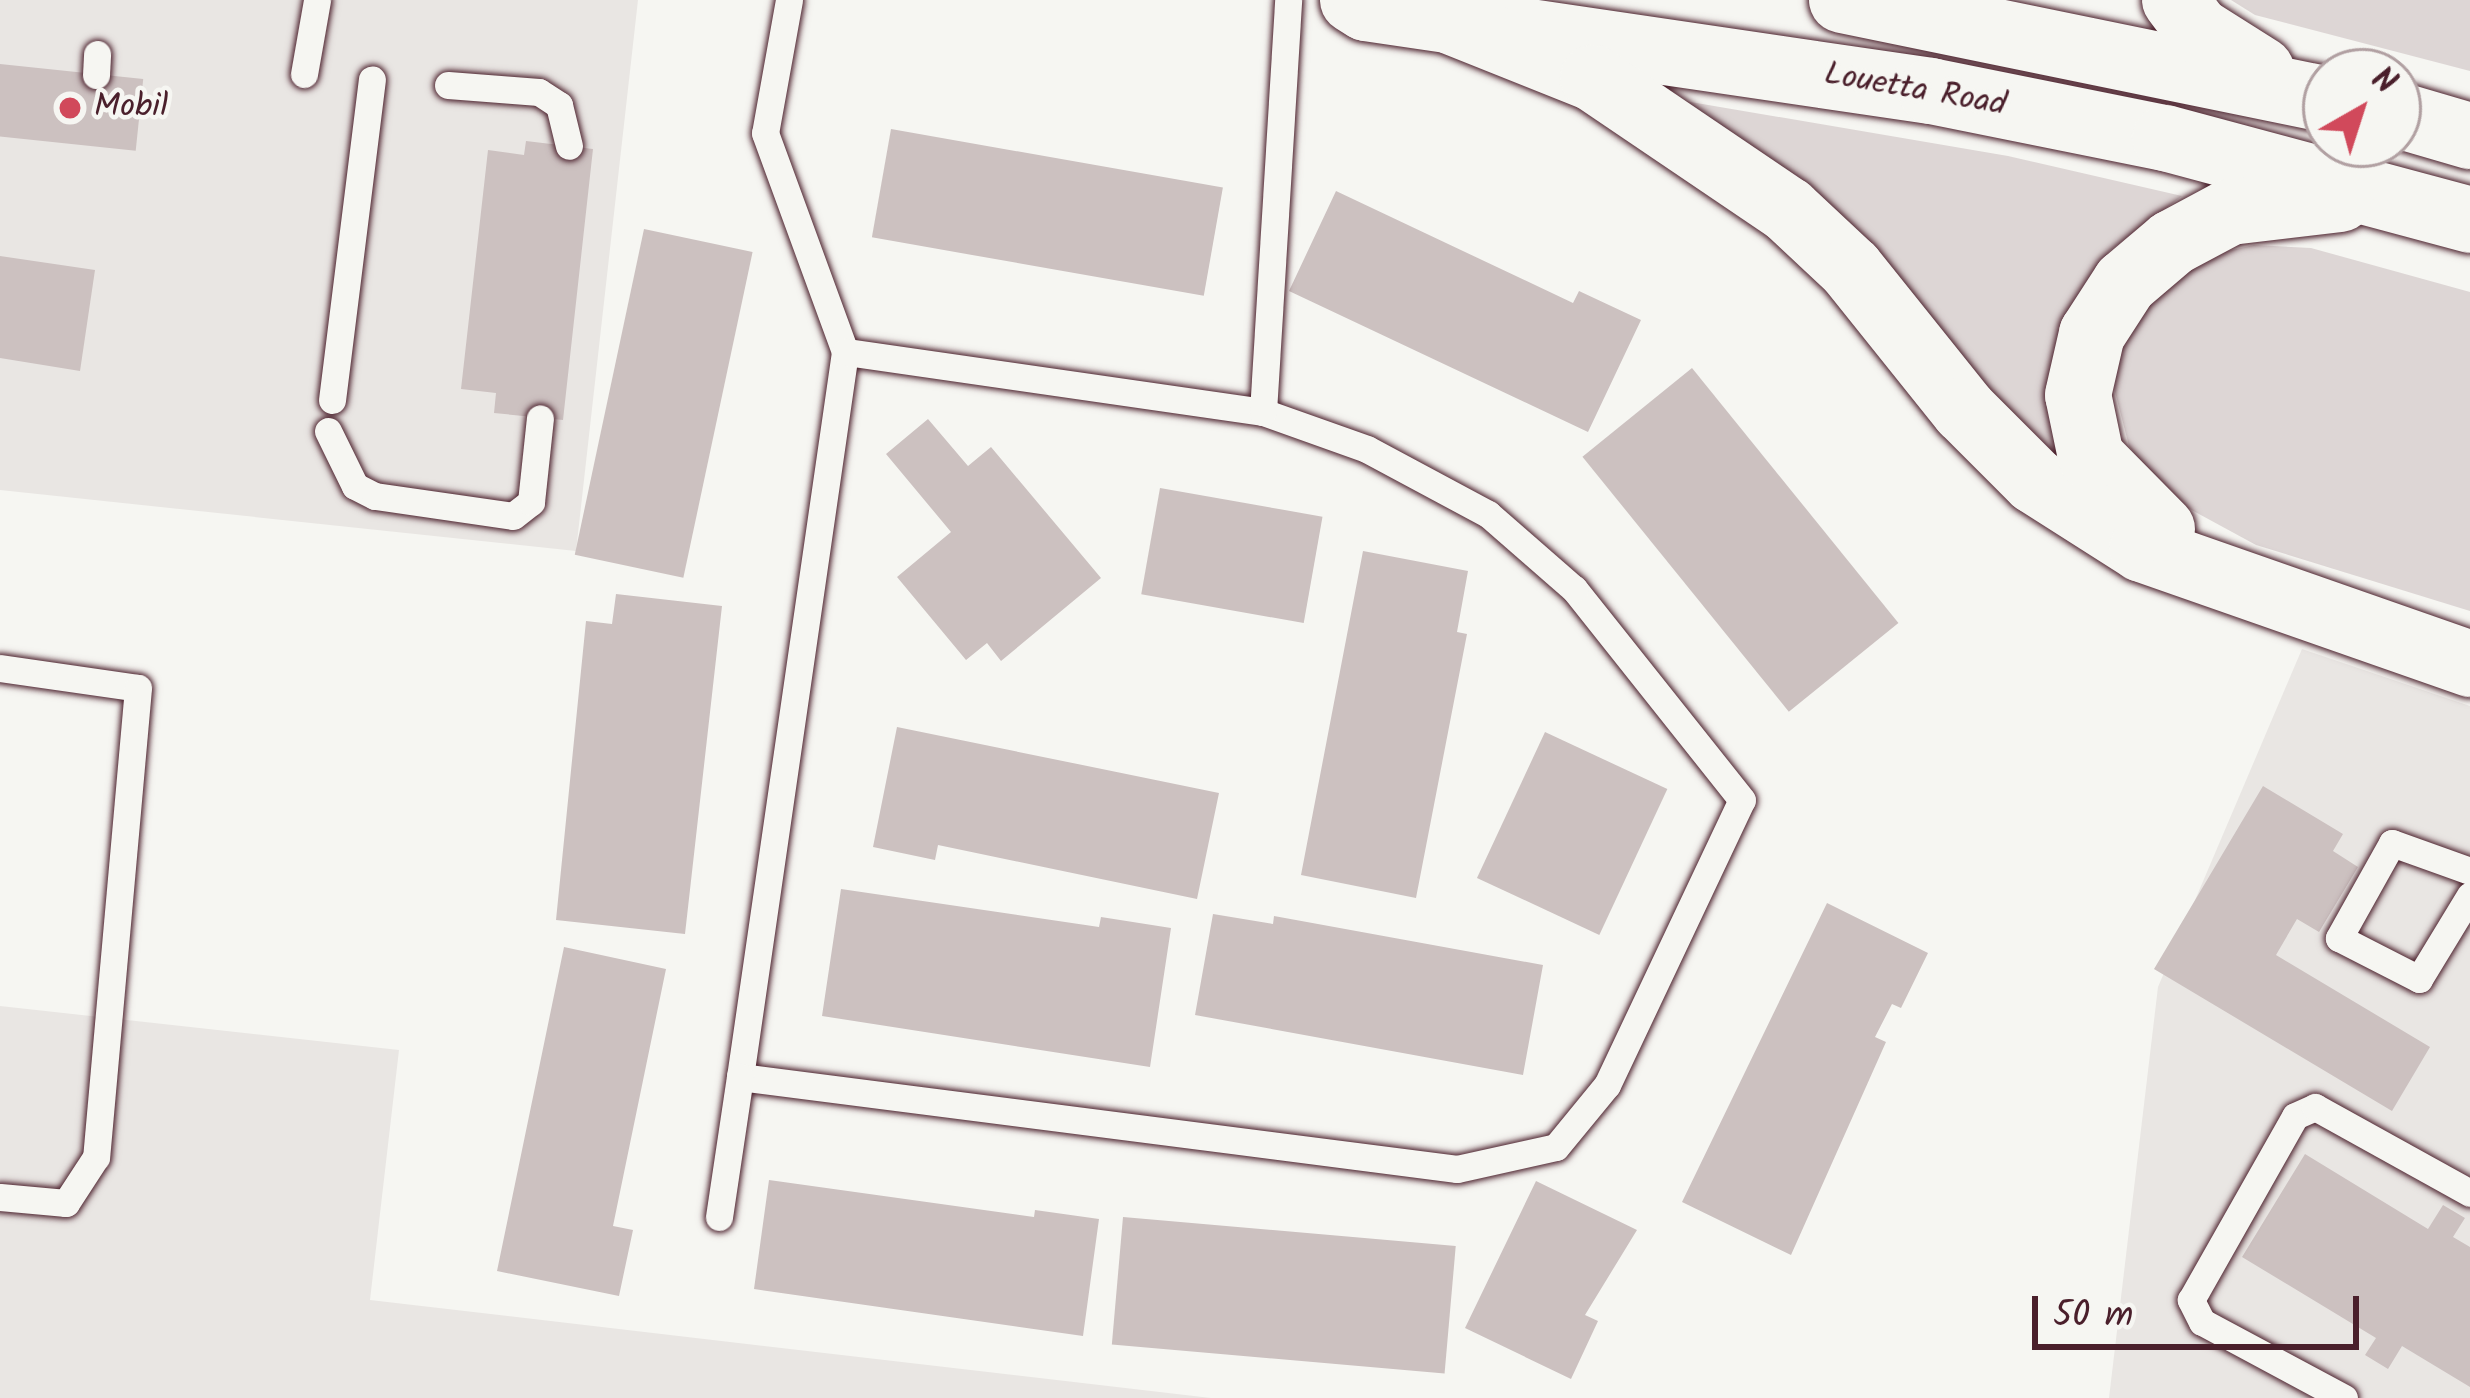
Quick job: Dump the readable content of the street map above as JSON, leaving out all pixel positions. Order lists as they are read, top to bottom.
{
  "streets": {
    "main road": ["Louetta Road"]
  },
  "places": ["Mobil"],
  "scale_bar": "50 m",
  "north": "top right"
}
